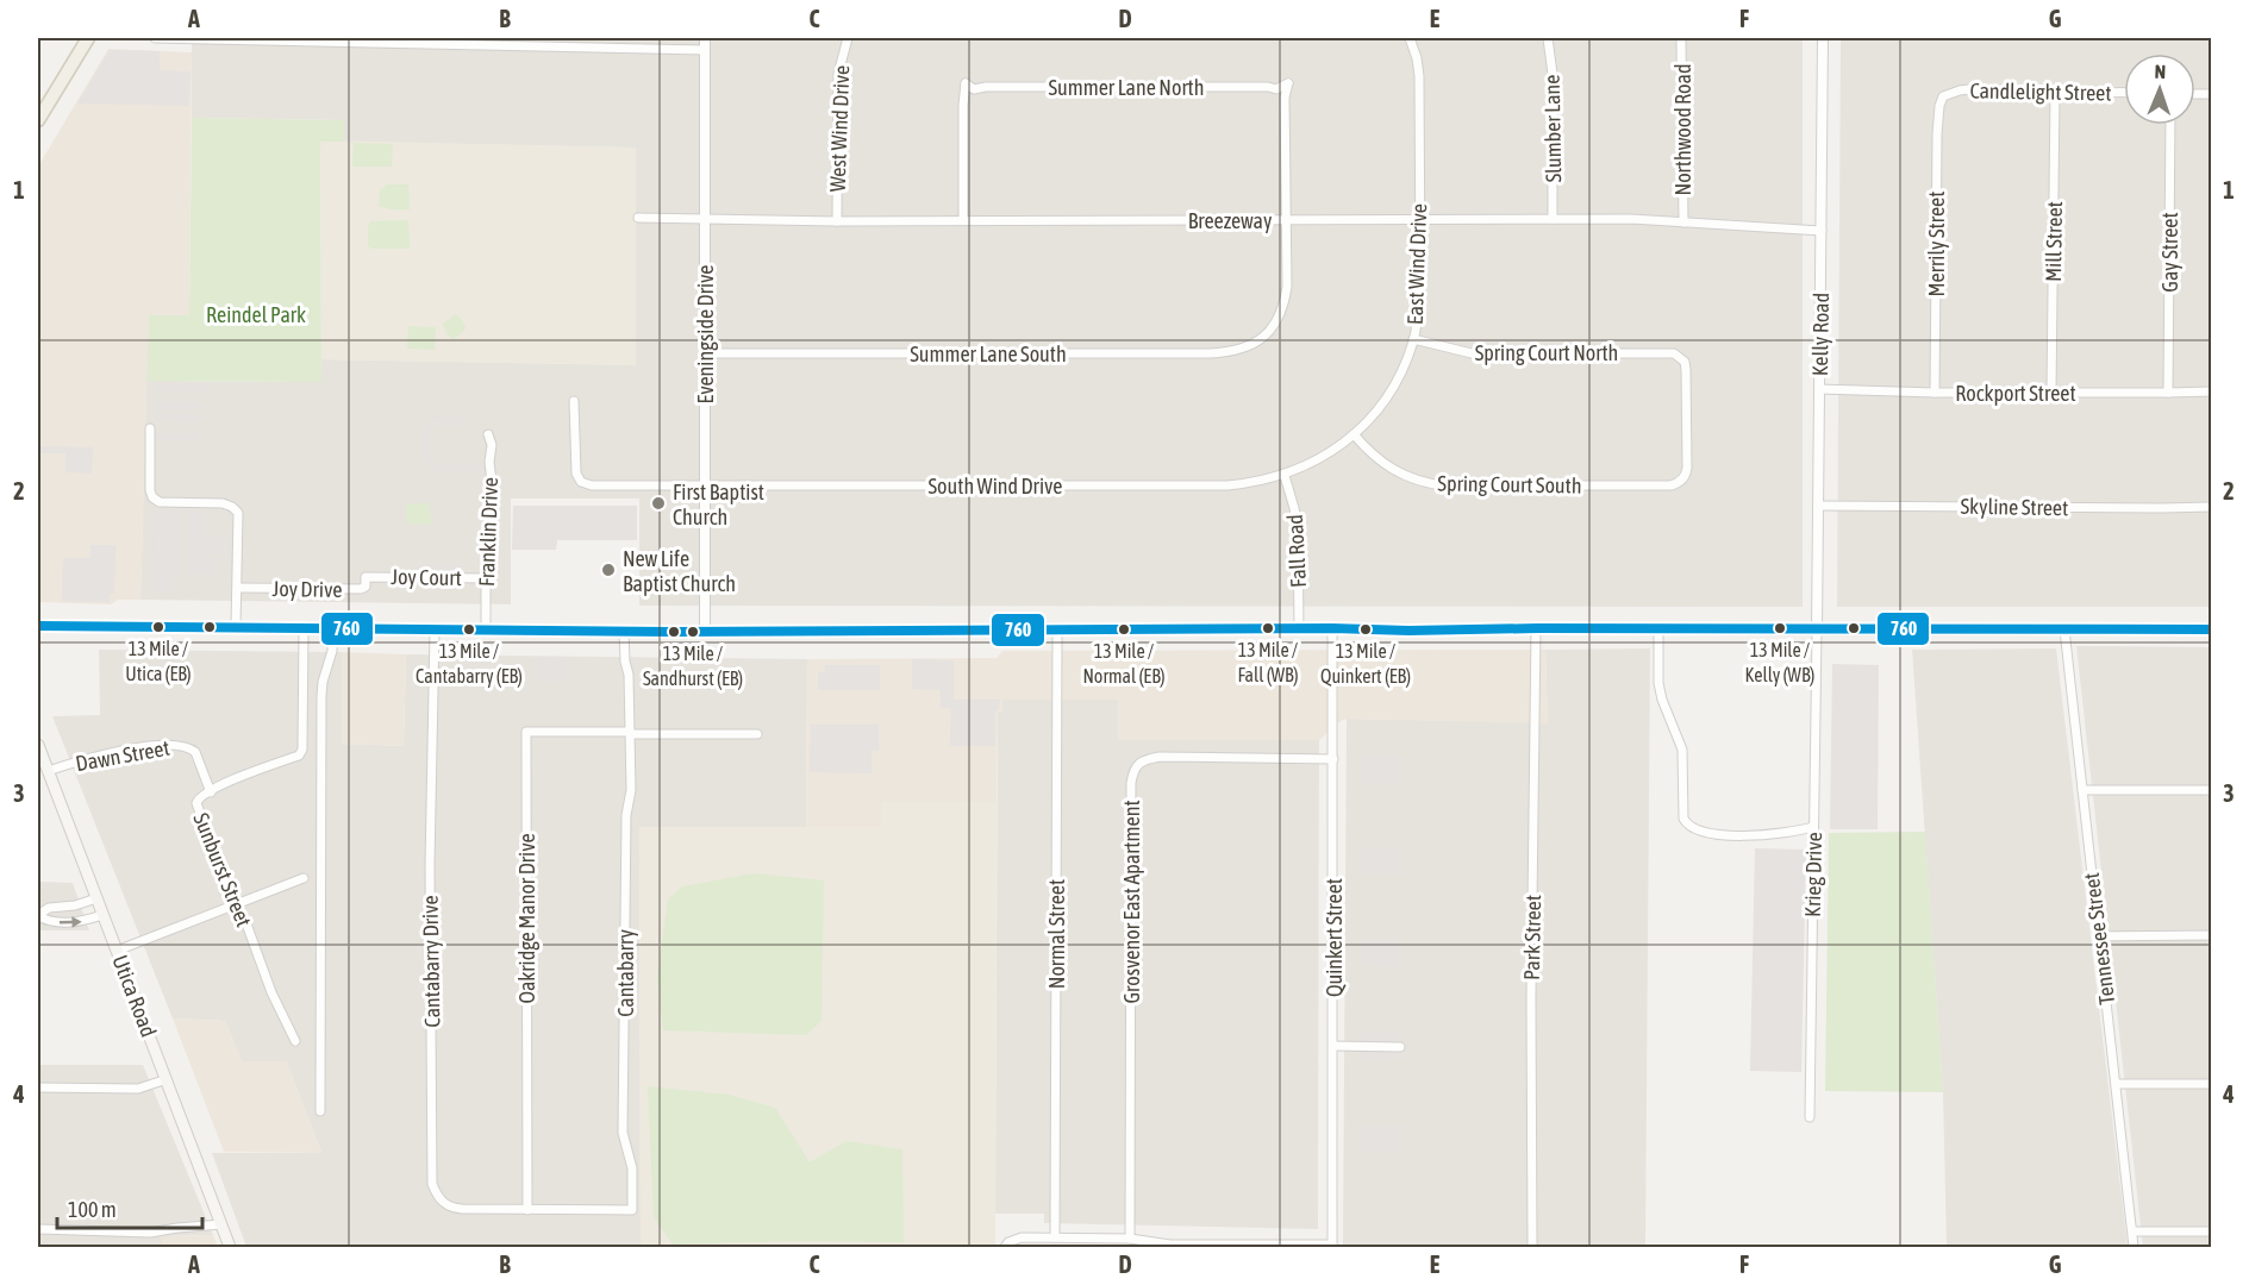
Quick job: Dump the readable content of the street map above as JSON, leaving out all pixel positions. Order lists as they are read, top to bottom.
{
  "streets": {
    "main road": ["Utica Road"],
    "street": [
      "Summer Lane North",
      "Candlelight Street",
      "West Wind Drive",
      "Slumber Lane",
      "Northwood Road",
      "Breezeway",
      "Mill Street",
      "Merrily Street",
      "Gay Street",
      "East Wind Drive",
      "Eveningside Drive",
      "Kelly Road",
      "Spring Court North",
      "Summer Lane South",
      "Rockport Street",
      "Spring Court South",
      "South Wind Drive",
      "Skyline Street",
      "Franklin Drive",
      "Fall Road",
      "Joy Court",
      "Joy Drive",
      "Dawn Street",
      "Sunburst Street",
      "Krieg Drive",
      "Grosvenor East Apartment",
      "Oakridge Manor Drive",
      "Normal Street",
      "Quinkert Street",
      "Park Street",
      "Tennessee Street",
      "Cantabarry Drive",
      "Cantabarry"
    ]
  },
  "crossings": [
    ["Summer Lane North", "Breezeway"],
    ["Summer Lane North", "Summer Lane South"],
    ["Candlelight Street", "Mill Street"],
    ["Candlelight Street", "Merrily Street"],
    ["West Wind Drive", "Breezeway"],
    ["Slumber Lane", "Breezeway"],
    ["Northwood Road", "Breezeway"],
    ["Breezeway", "East Wind Drive"],
    ["Breezeway", "Eveningside Drive"],
    ["Breezeway", "Kelly Road"],
    ["Breezeway", "Summer Lane South"],
    ["Mill Street", "Rockport Street"],
    ["Merrily Street", "Rockport Street"],
    ["Gay Street", "Rockport Street"],
    ["East Wind Drive", "Spring Court North"],
    ["East Wind Drive", "Spring Court South"],
    ["East Wind Drive", "South Wind Drive"],
    ["East Wind Drive", "Fall Road"],
    ["Eveningside Drive", "Summer Lane South"],
    ["Eveningside Drive", "South Wind Drive"],
    ["Kelly Road", "Rockport Street"],
    ["Kelly Road", "Skyline Street"],
    ["Kelly Road", "Krieg Drive"],
    ["Spring Court North", "Spring Court South"],
    ["South Wind Drive", "Fall Road"],
    ["Franklin Drive", "Joy Court"],
    ["Joy Court", "Joy Drive"],
    ["Dawn Street", "Sunburst Street"],
    ["Dawn Street", "Utica Road"],
    ["Grosvenor East Apartment", "Quinkert Street"],
    ["Oakridge Manor Drive", "Cantabarry Drive"],
    ["Oakridge Manor Drive", "Cantabarry"],
    ["Cantabarry Drive", "Cantabarry"]
  ],
  "parks": ["Reindel Park"],
  "places": [
    "First Baptist Church",
    "New Life Baptist Church",
    "13 Mile / Utica (EB)",
    "13 Mile / Fall (WB)",
    "13 Mile / Kelly (WB)",
    "13 Mile / Cantabarry (EB)",
    "13 Mile / Normal (EB)",
    "13 Mile / Quinkert (EB)",
    "13 Mile / Sandhurst (EB)"
  ],
  "lines": ["transit line 760"],
  "scale_bar": "100 m",
  "north": "top",
  "grid": {
    "columns": [
      "A",
      "B",
      "C",
      "D",
      "E",
      "F",
      "G"
    ],
    "rows": [
      "1",
      "2",
      "3",
      "4"
    ]
  }
}
